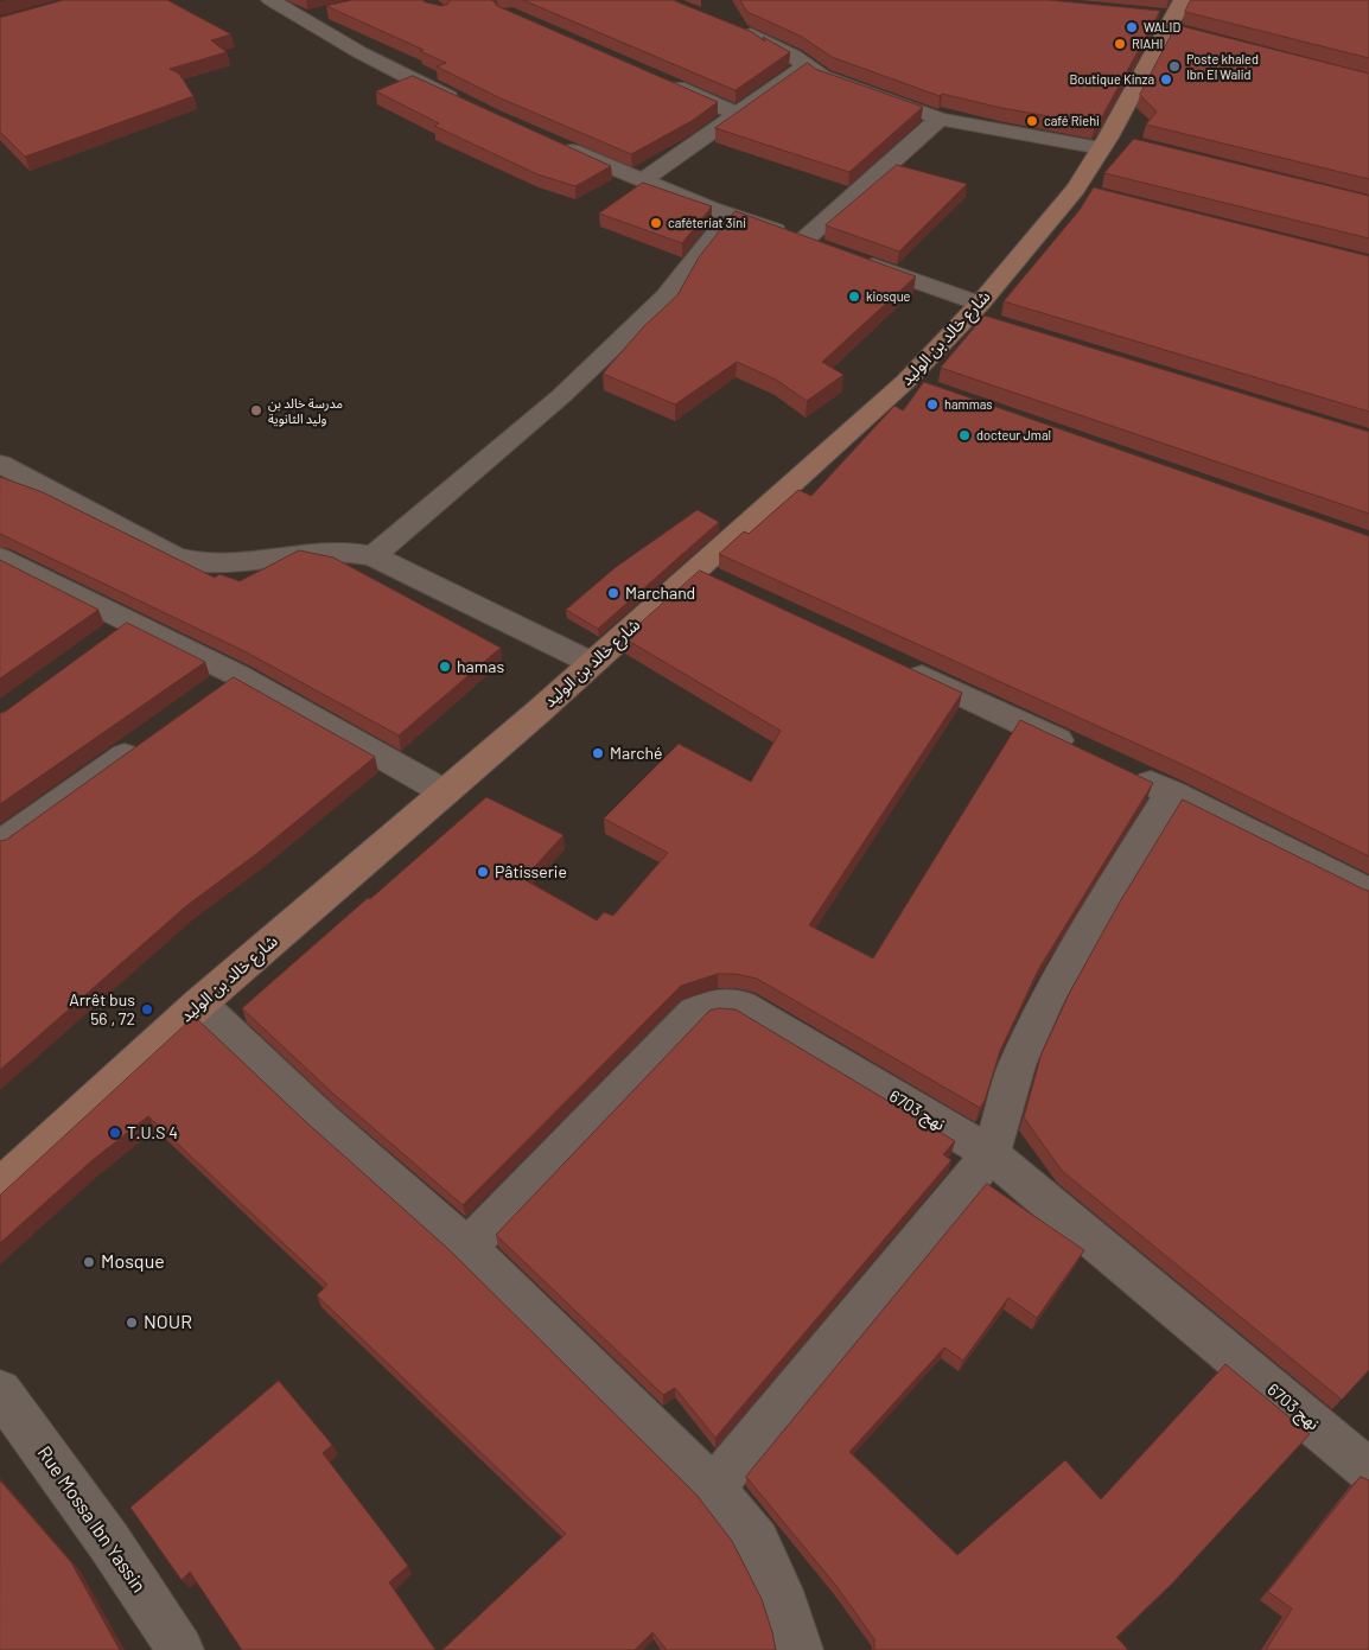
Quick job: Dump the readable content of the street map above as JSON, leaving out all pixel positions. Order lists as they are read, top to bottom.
{
  "streets": {
    "street": ["شارع خالد بن الوليد", "نهج 6703", "Rue Mossa Ibn Yassin"]
  },
  "places": [
    "WALID",
    "RIAHI",
    "Poste khaled Ibn El Walid",
    "Boutique Kinza",
    "café Riehi",
    "caféteriat 3ini",
    "kiosque",
    "hammas",
    "مدرسة خالد بن وليد الثانوية",
    "docteur Jmal",
    "Marchand",
    "hamas",
    "Marché",
    "Pâtisserie",
    "Arrêt bus 56 , 72",
    "T.U.S 4",
    "Mosque",
    "NOUR"
  ]
}
